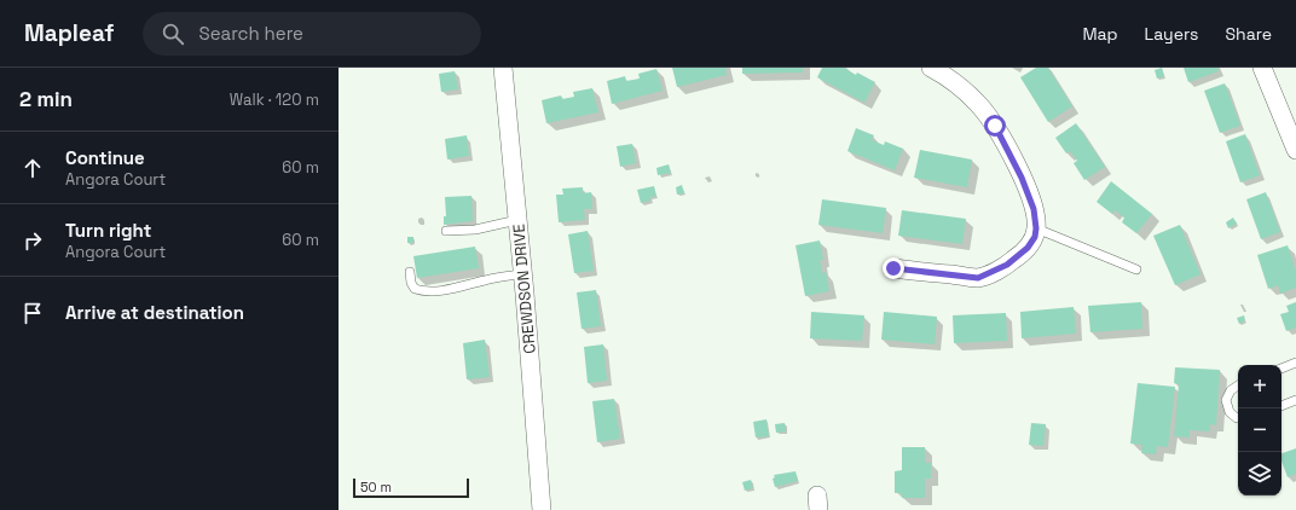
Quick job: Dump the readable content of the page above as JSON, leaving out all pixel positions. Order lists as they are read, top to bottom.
{
  "streets": {
    "street": ["CREWDSON DRIVE"]
  },
  "scale_bar": "50 m",
  "page": {
    "header": "Mapleaf",
    "search": "Search here",
    "nav": ["Map", "Layers", "Share"],
    "heading": ["2 min", "Walk · 120 m"],
    "list": [
      ["Continue", "Angora Court", "60 m"],
      ["Turn right", "Angora Court", "60 m"],
      "Arrive at destination"
    ],
    "map_buttons": ["+", "−"],
    "scale": "50 m"
  }
}
